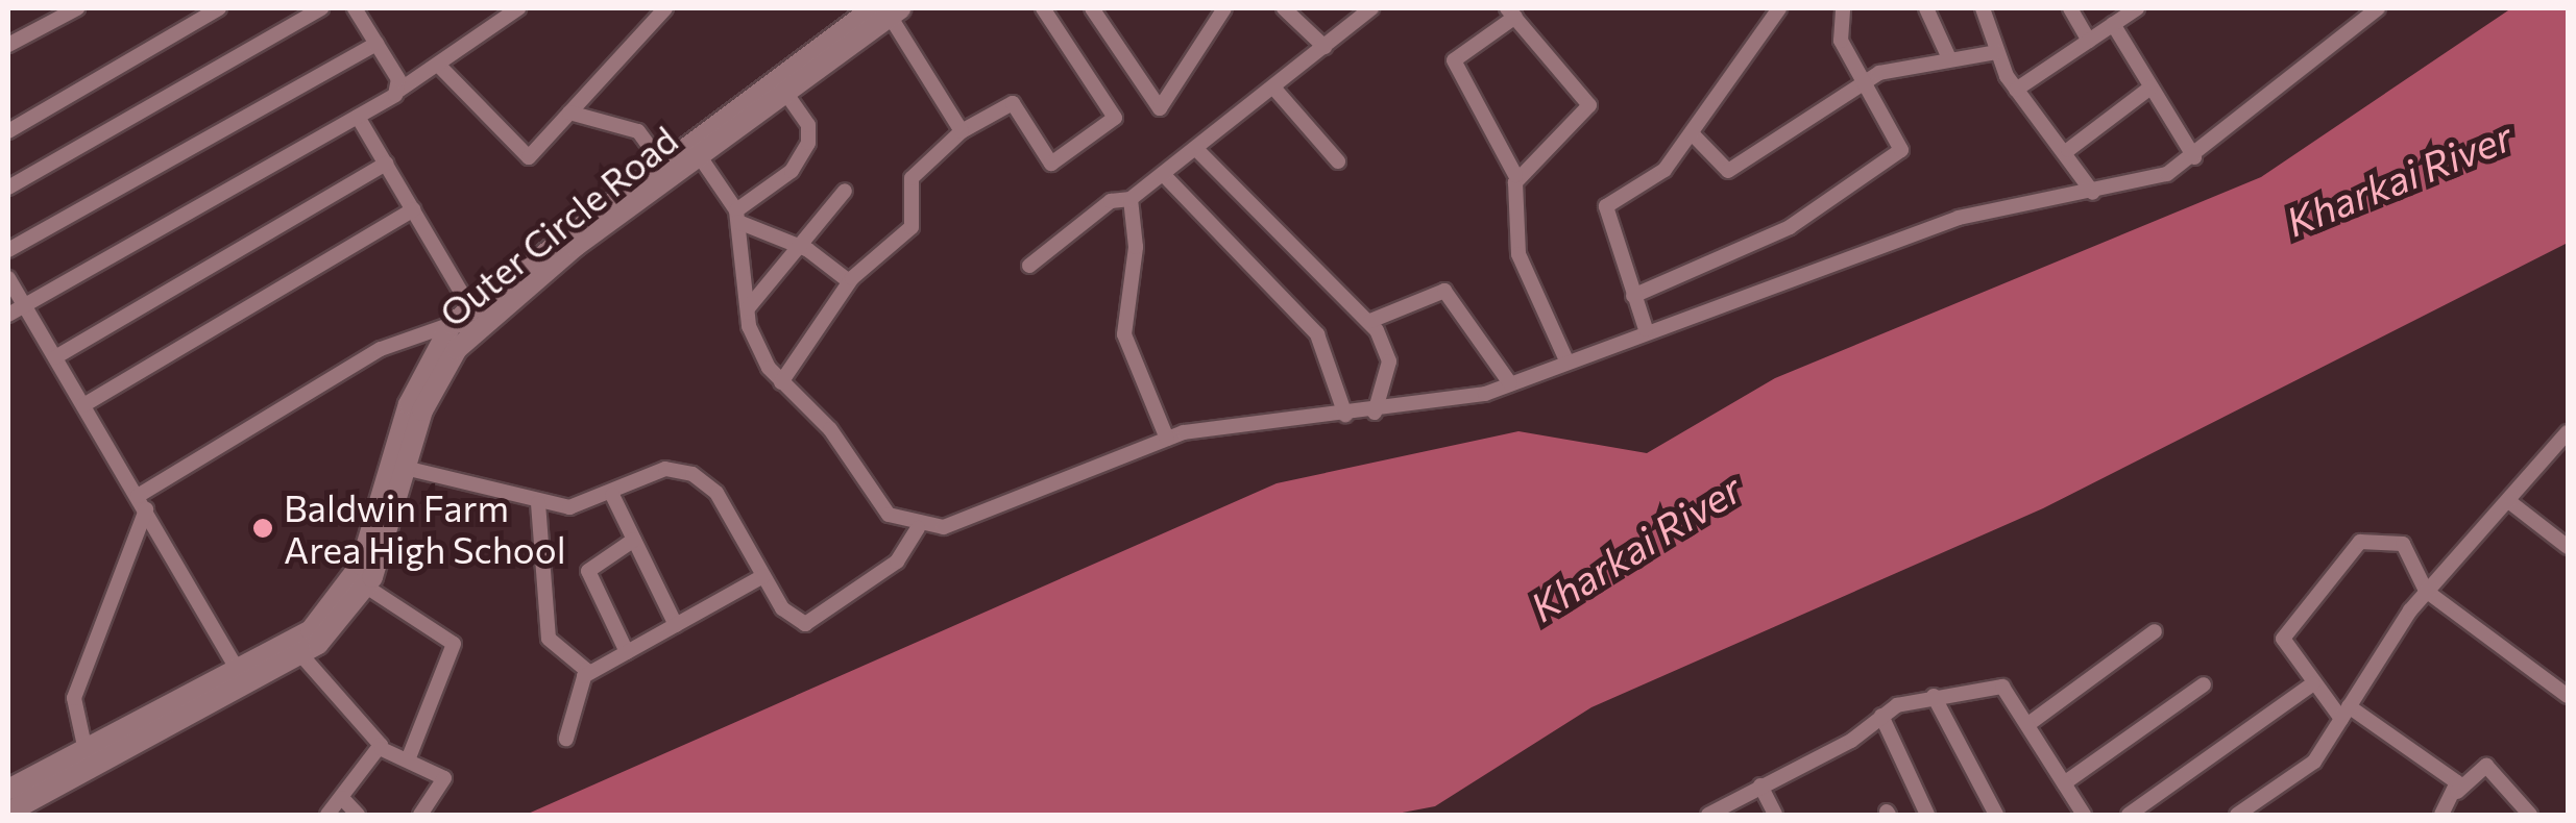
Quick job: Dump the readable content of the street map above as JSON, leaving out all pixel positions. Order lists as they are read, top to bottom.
{
  "streets": {
    "main road": ["Outer Circle Road"]
  },
  "water": ["Kharkai River"],
  "places": ["Baldwin Farm Area High School"]
}
